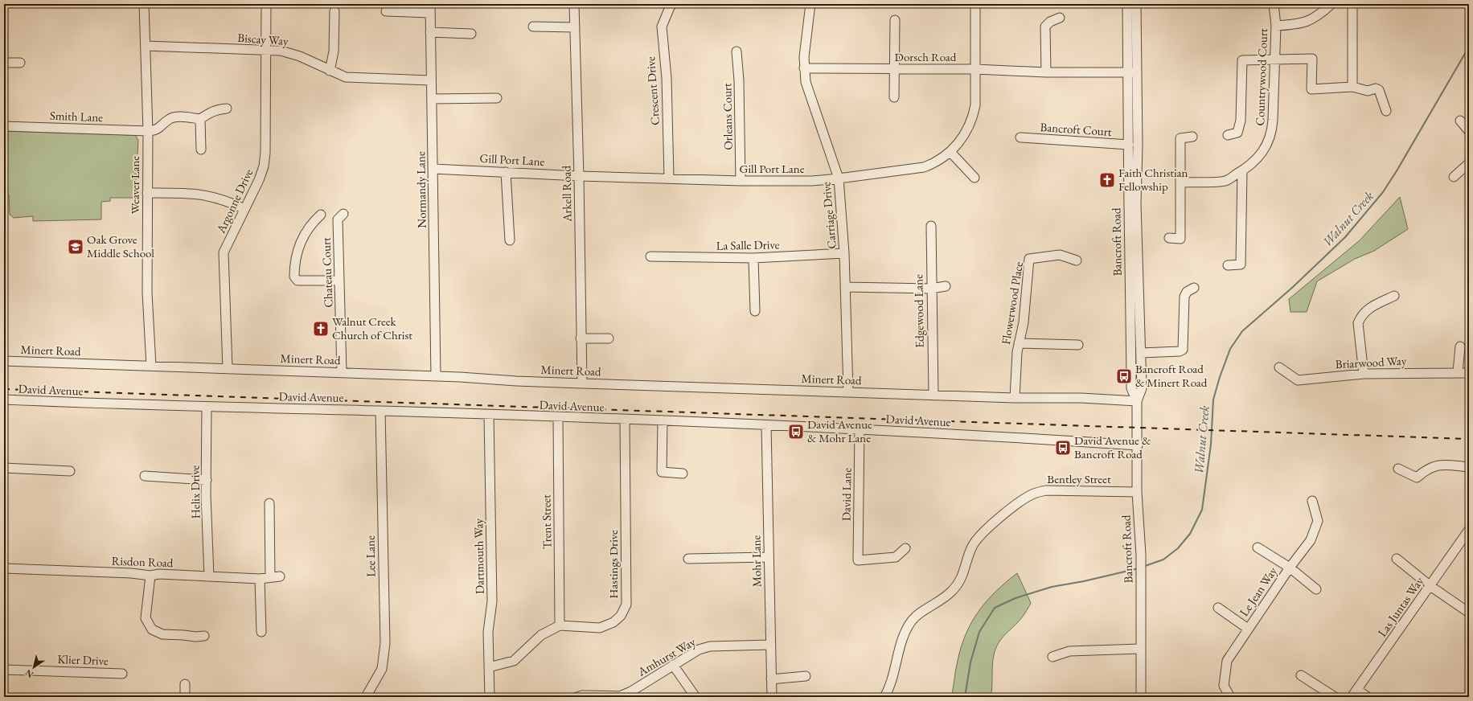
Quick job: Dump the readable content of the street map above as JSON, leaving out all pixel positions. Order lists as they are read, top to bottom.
{
  "streets": {
    "street": [
      "Biscay Way",
      "Dorsch Road",
      "Countrywood Court",
      "Crescent Drive",
      "Smith Lane",
      "Orleans Court",
      "Bancroft Court",
      "Gill Port Lane",
      "Weaver Lane",
      "Normandy Lane",
      "Arkell Road",
      "Argonne Drive",
      "Carriage Drive",
      "Bancroft Road",
      "La Salle Drive",
      "Chateau Court",
      "Flowerwood Place",
      "Edgewood Lane",
      "Minert Road",
      "Briarwood Way",
      "David Avenue",
      "Bentley Street",
      "Helix Drive",
      "David Lane",
      "Trent Street",
      "Lee Lane",
      "Dartmouth Way",
      "Mohr Lane",
      "Risdon Road",
      "Hastings Drive",
      "Le Jean Way",
      "Las Juntas Way",
      "Amhurst Way",
      "Klier Drive"
    ]
  },
  "crossings": [
    ["Biscay Way", "Weaver Lane"],
    ["Biscay Way", "Normandy Lane"],
    ["Biscay Way", "Argonne Drive"],
    ["Dorsch Road", "Gill Port Lane"],
    ["Dorsch Road", "Carriage Drive"],
    ["Dorsch Road", "Bancroft Road"],
    ["Crescent Drive", "Gill Port Lane"],
    ["Smith Lane", "Weaver Lane"],
    ["Orleans Court", "Gill Port Lane"],
    ["Bancroft Court", "Bancroft Road"],
    ["Gill Port Lane", "Normandy Lane"],
    ["Gill Port Lane", "Arkell Road"],
    ["Gill Port Lane", "Carriage Drive"],
    ["Weaver Lane", "Minert Road"],
    ["Normandy Lane", "Minert Road"],
    ["Arkell Road", "Minert Road"],
    ["Argonne Drive", "Minert Road"],
    ["Carriage Drive", "La Salle Drive"],
    ["Carriage Drive", "Minert Road"],
    ["Bancroft Road", "Minert Road"],
    ["Bancroft Road", "David Avenue"],
    ["Bancroft Road", "Bentley Street"],
    ["Chateau Court", "Minert Road"],
    ["Flowerwood Place", "Minert Road"],
    ["Edgewood Lane", "Minert Road"],
    ["David Avenue", "Helix Drive"],
    ["David Avenue", "David Lane"],
    ["David Avenue", "Trent Street"],
    ["David Avenue", "Lee Lane"],
    ["David Avenue", "Dartmouth Way"],
    ["David Avenue", "Mohr Lane"],
    ["David Avenue", "Hastings Drive"],
    ["Helix Drive", "Risdon Road"],
    ["Trent Street", "Hastings Drive"],
    ["Dartmouth Way", "Hastings Drive"],
    ["Mohr Lane", "Amhurst Way"]
  ],
  "water": ["Walnut Creek"],
  "places": {
    "church": ["Faith Christian Fellowship", "Walnut Creek Church of Christ"],
    "school or university": ["Oak Grove Middle School"],
    "bus stop": ["Bancroft Road & Minert Road", "David Avenue & Mohr Lane", "David Avenue & Bancroft Road"]
  },
  "north": "bottom left"
}
